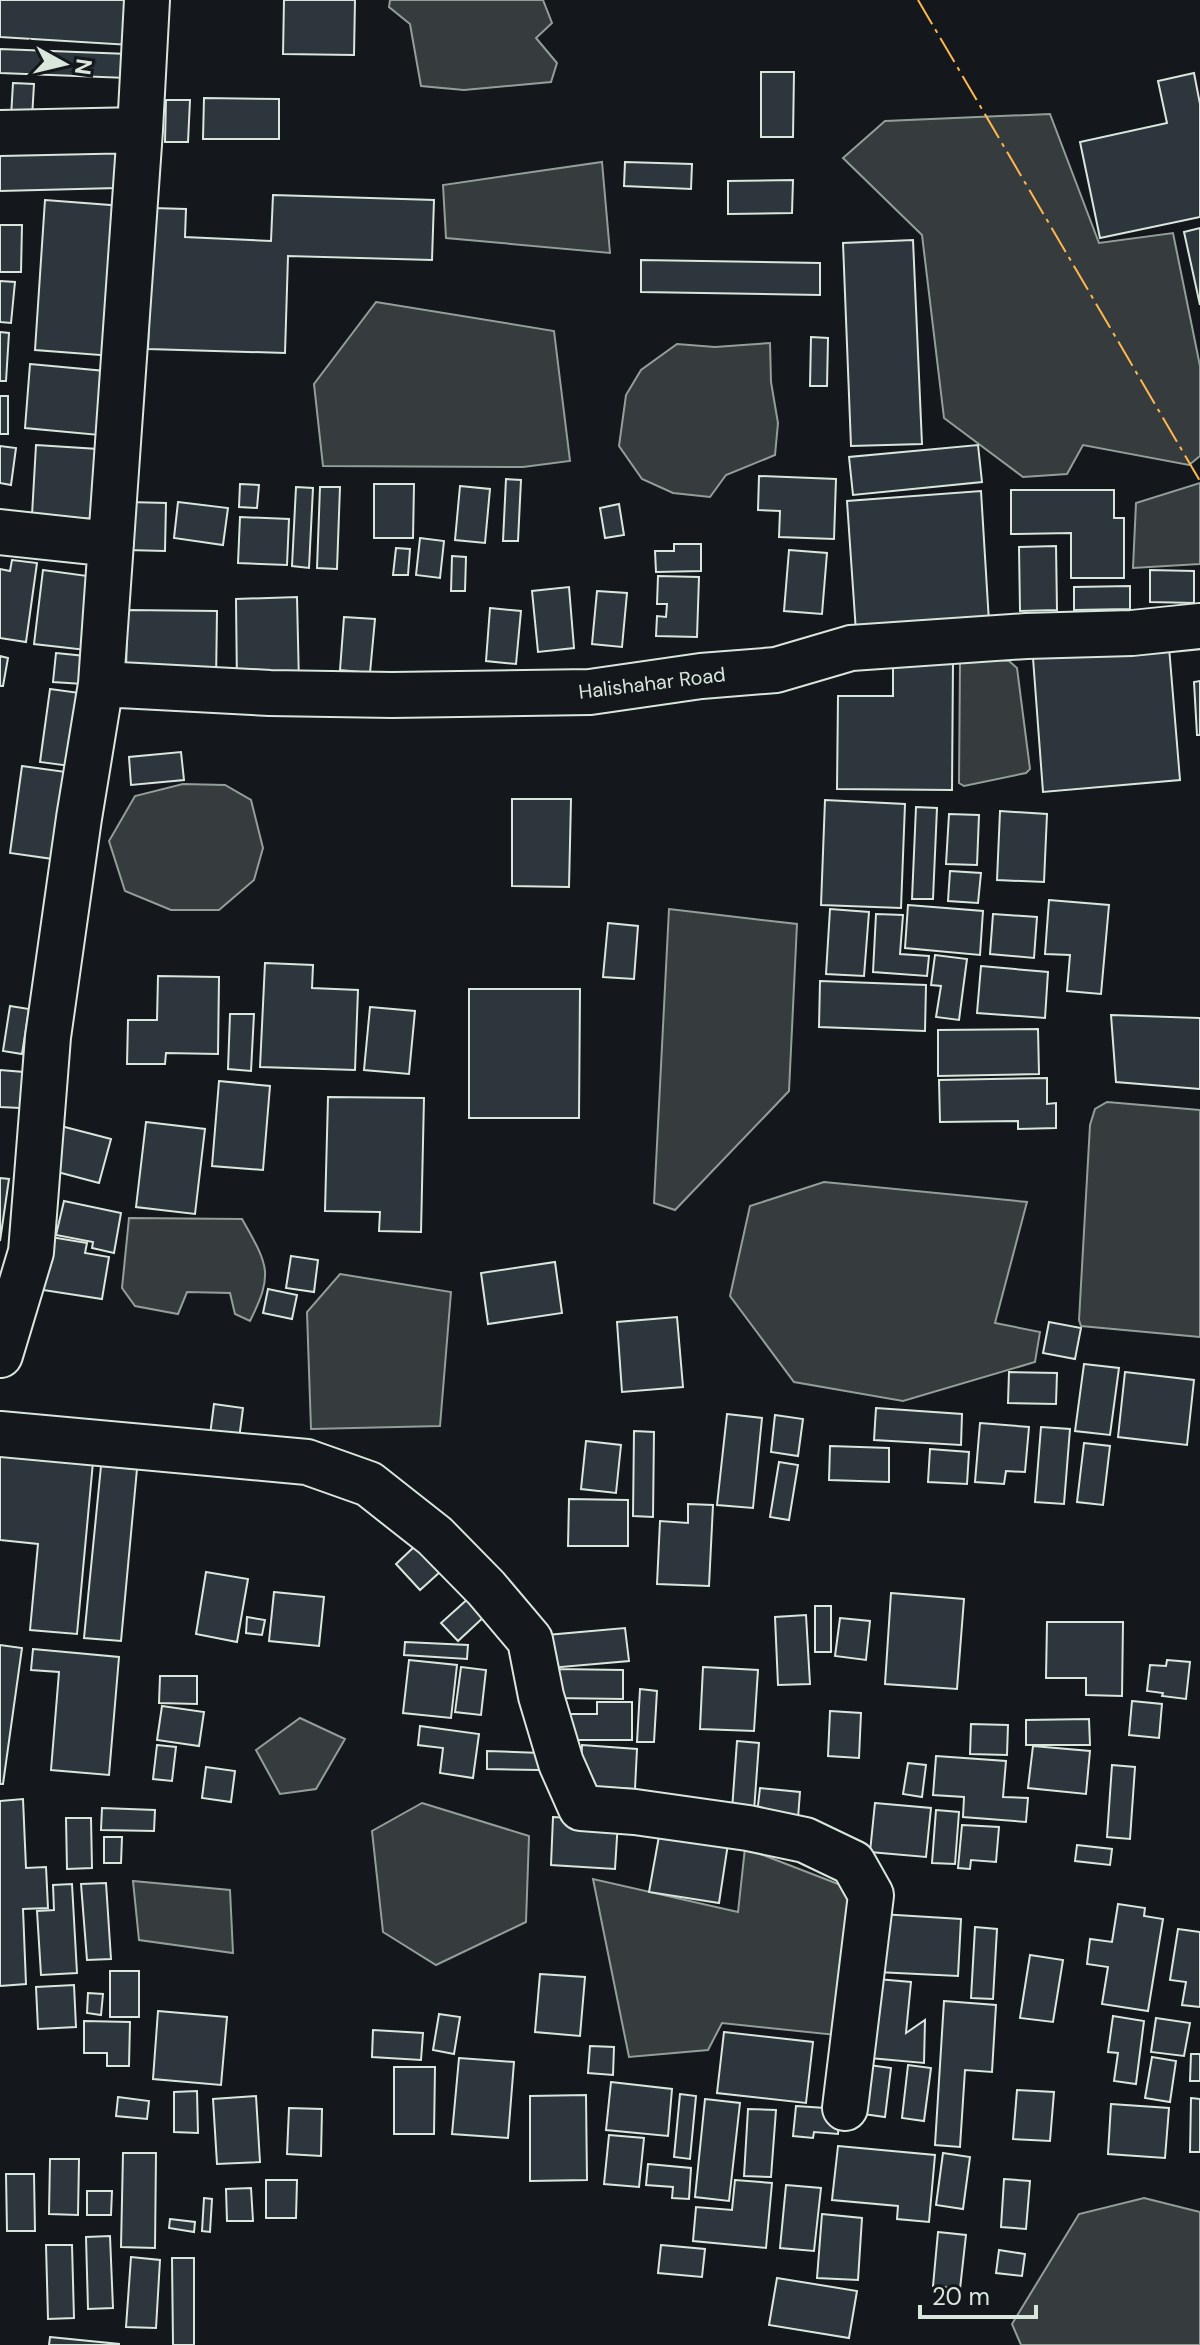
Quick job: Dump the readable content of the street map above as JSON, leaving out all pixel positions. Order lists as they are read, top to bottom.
{
  "streets": {
    "street": ["Halishahar Road"]
  },
  "scale_bar": "20 m",
  "north": "right"
}
